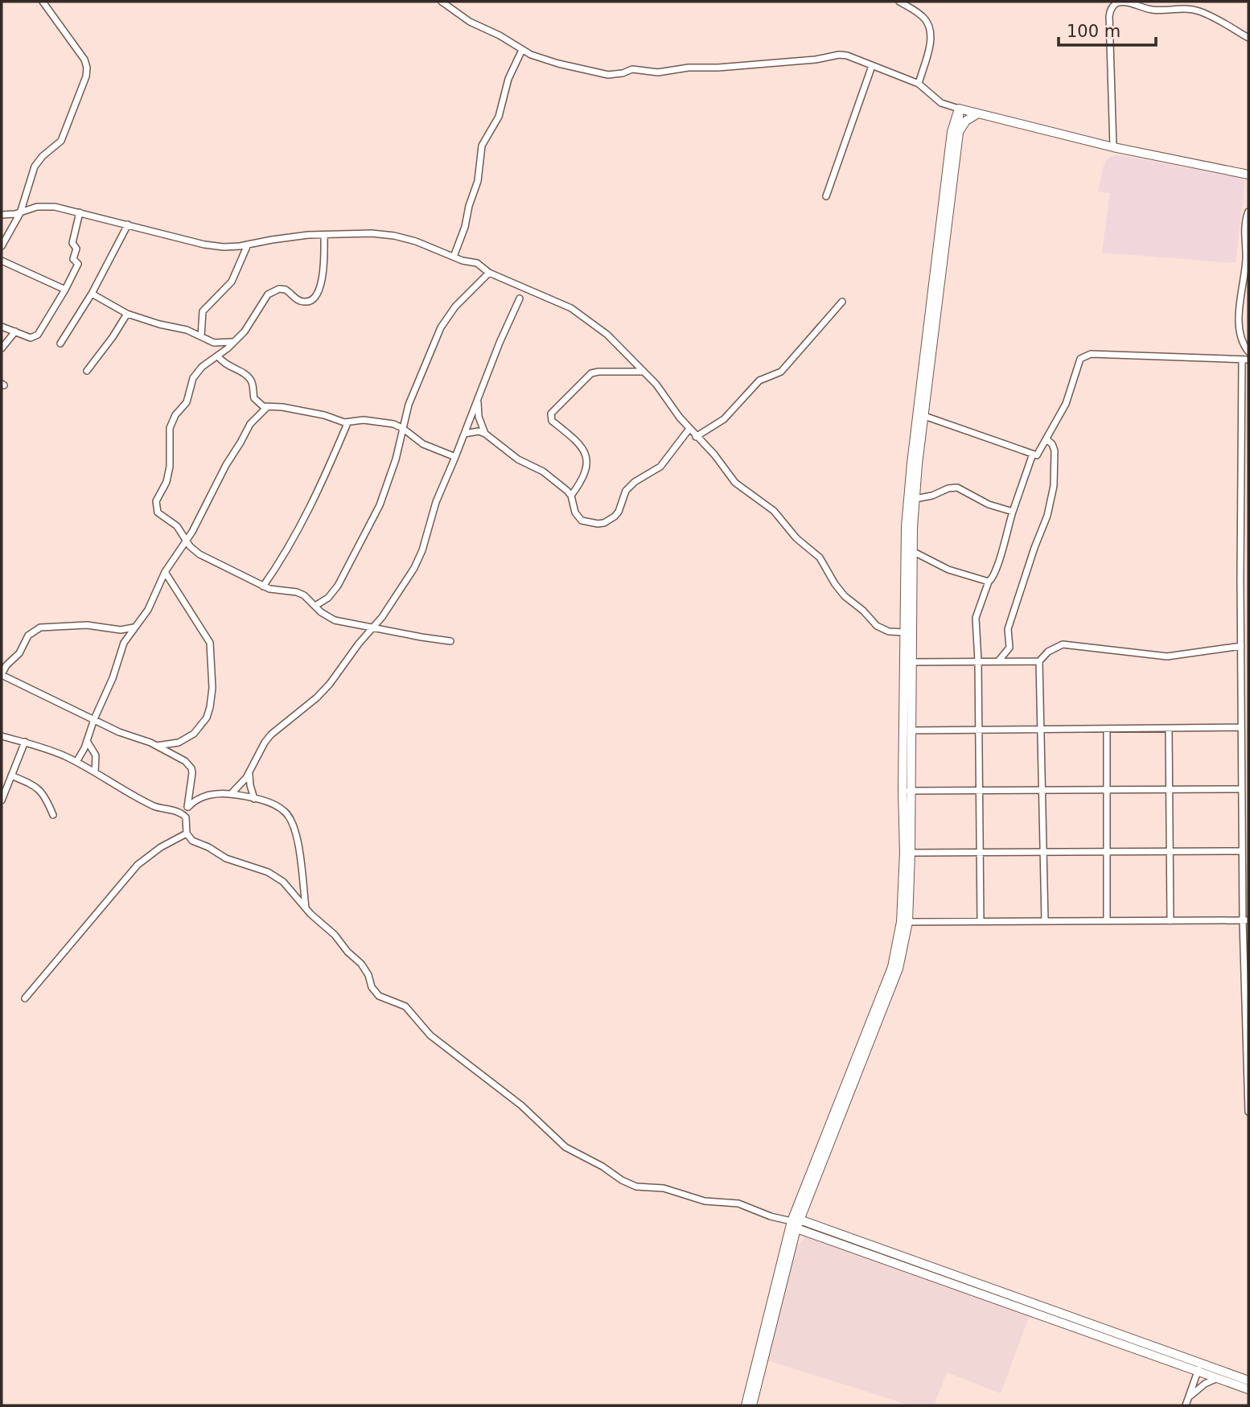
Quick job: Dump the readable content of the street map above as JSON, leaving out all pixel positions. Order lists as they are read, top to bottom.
{
  "scale_bar": "100 m"
}
